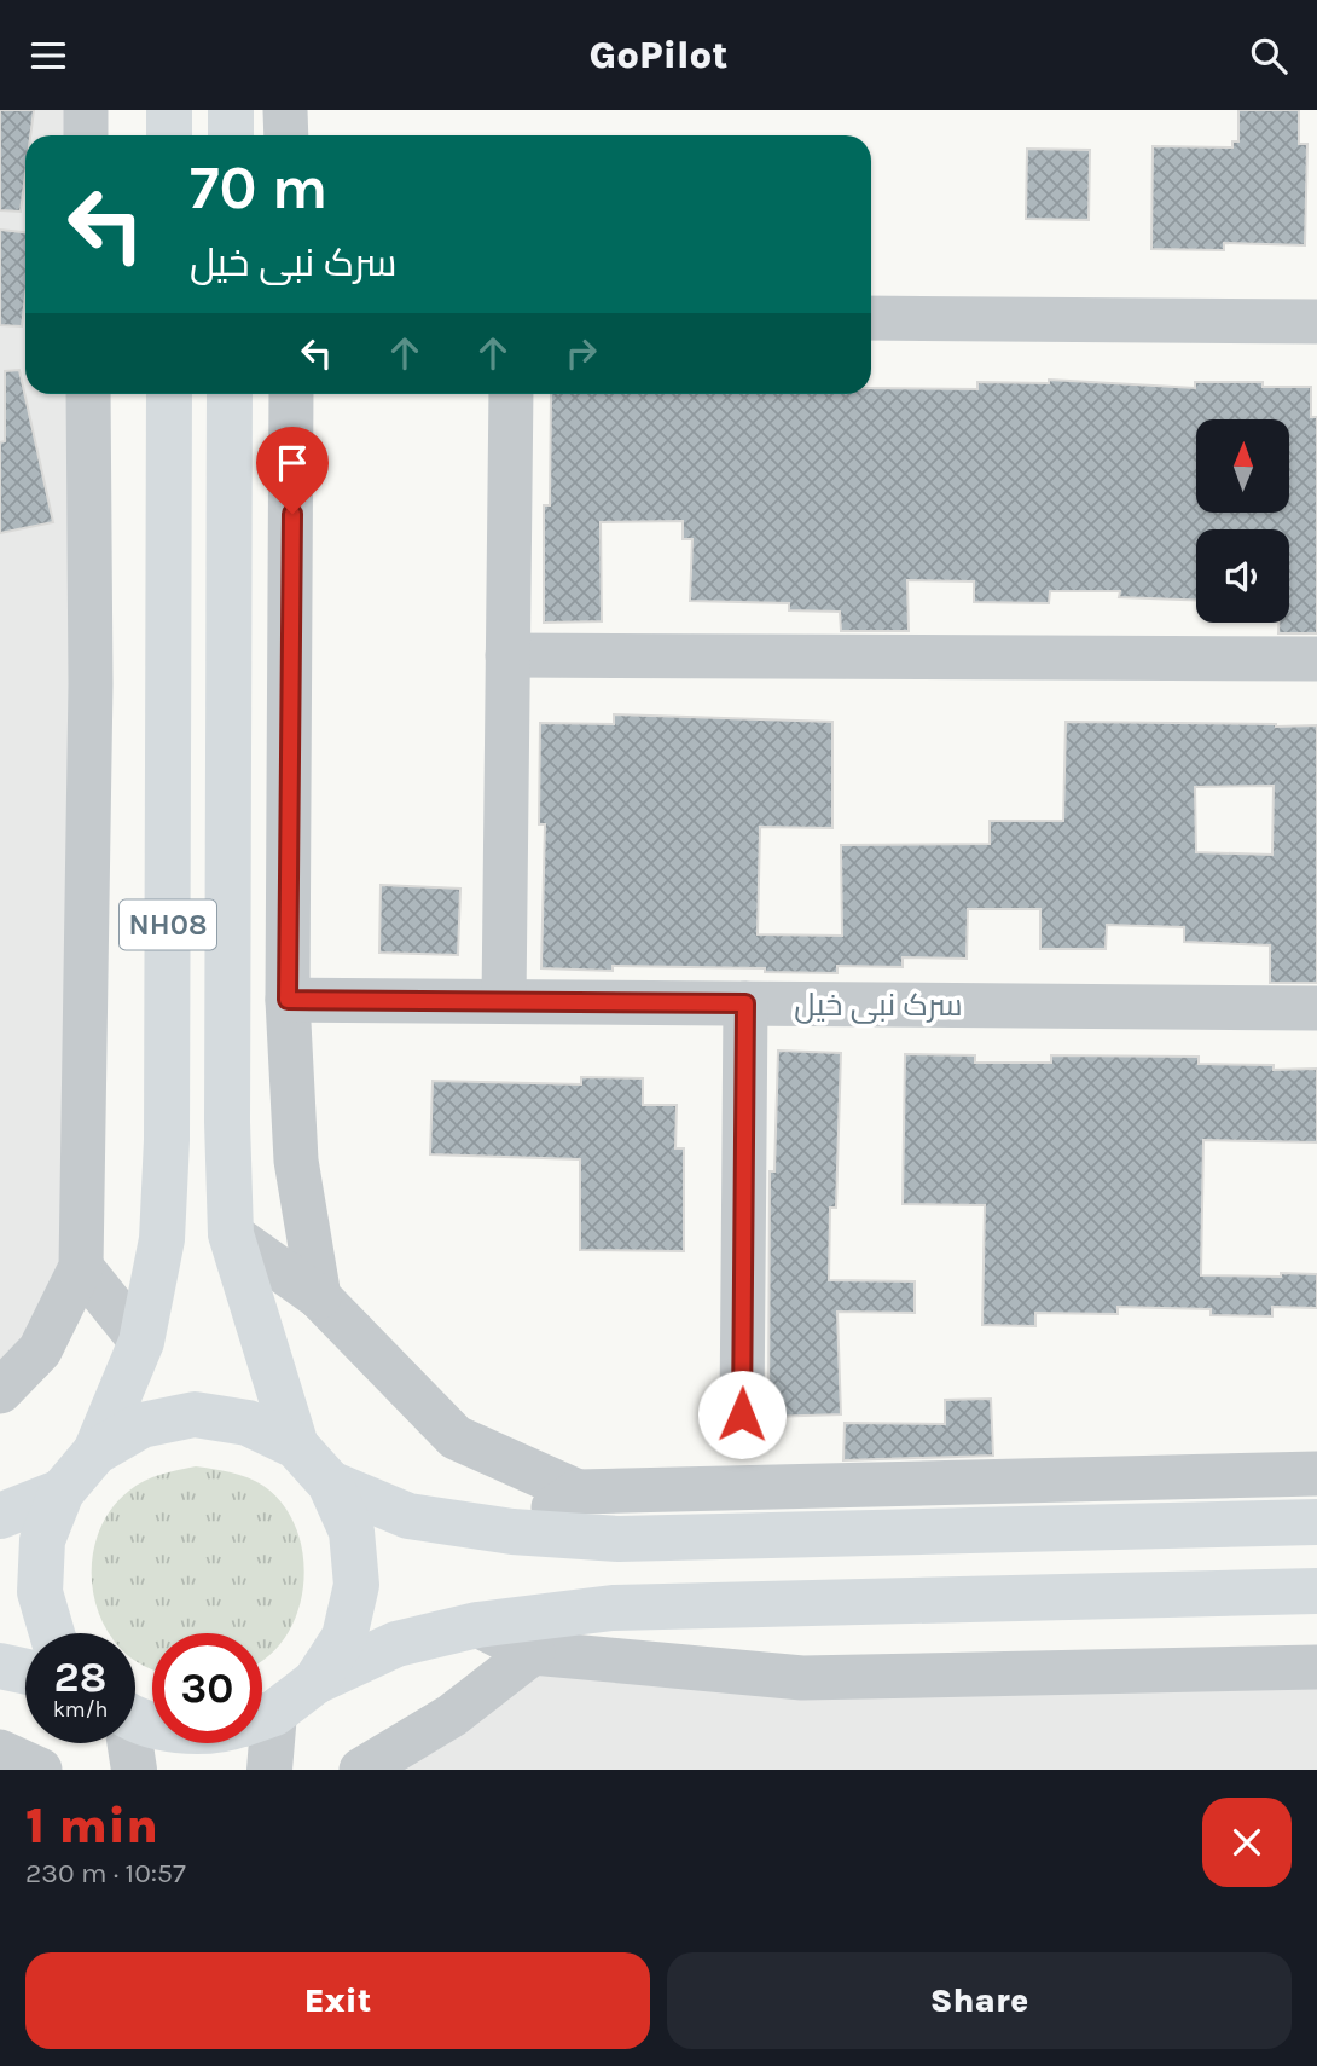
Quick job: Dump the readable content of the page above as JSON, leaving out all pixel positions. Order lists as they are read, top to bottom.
{
  "streets": {
    "main road": ["NH08"],
    "street": ["سرک نبی خیل"]
  },
  "north": "top",
  "page": {
    "header": "GoPilot",
    "turn": ["70 m", "سرک نبی خیل"],
    "speed": "28 km/h",
    "limit": "30",
    "heading": ["1 min", "230 m · 10:57"],
    "buttons": ["Exit", "Share"]
  }
}
